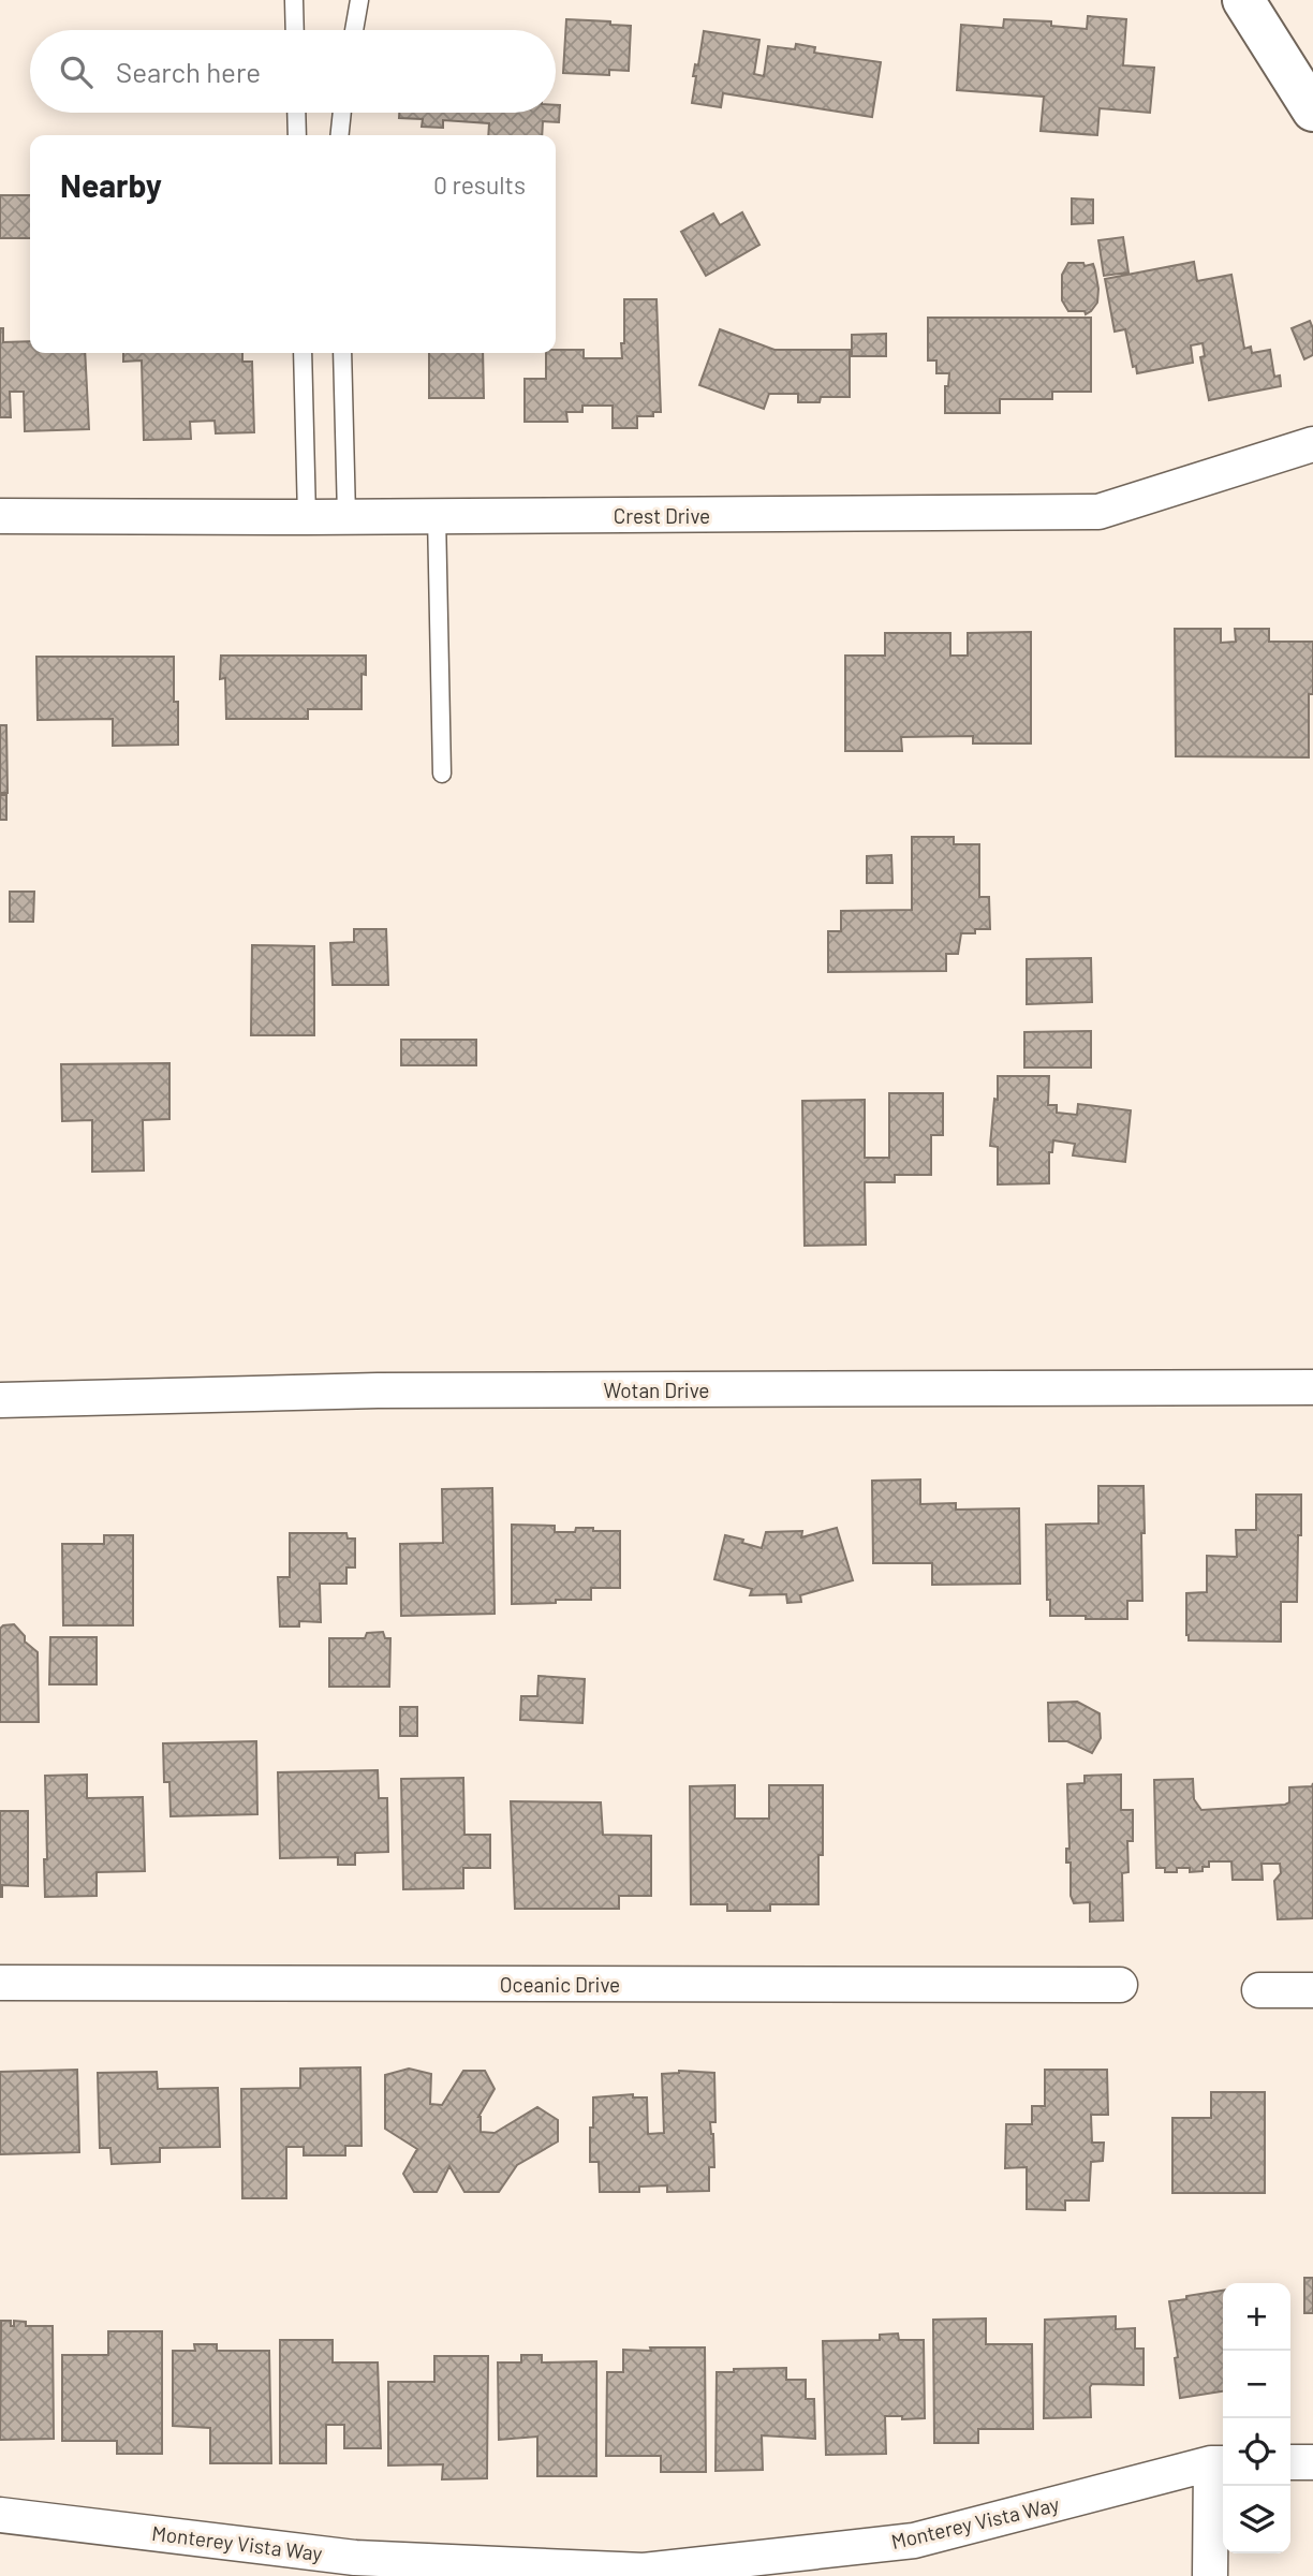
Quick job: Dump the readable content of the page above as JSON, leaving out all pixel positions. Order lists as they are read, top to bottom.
{
  "streets": {
    "street": [
      "Crest Drive",
      "Wotan Drive",
      "Oceanic Drive",
      "Monterey Vista Way"
    ]
  },
  "page": {
    "search": "Search here",
    "heading": ["Nearby", "0 results"],
    "map_buttons": ["+", "−"]
  }
}
